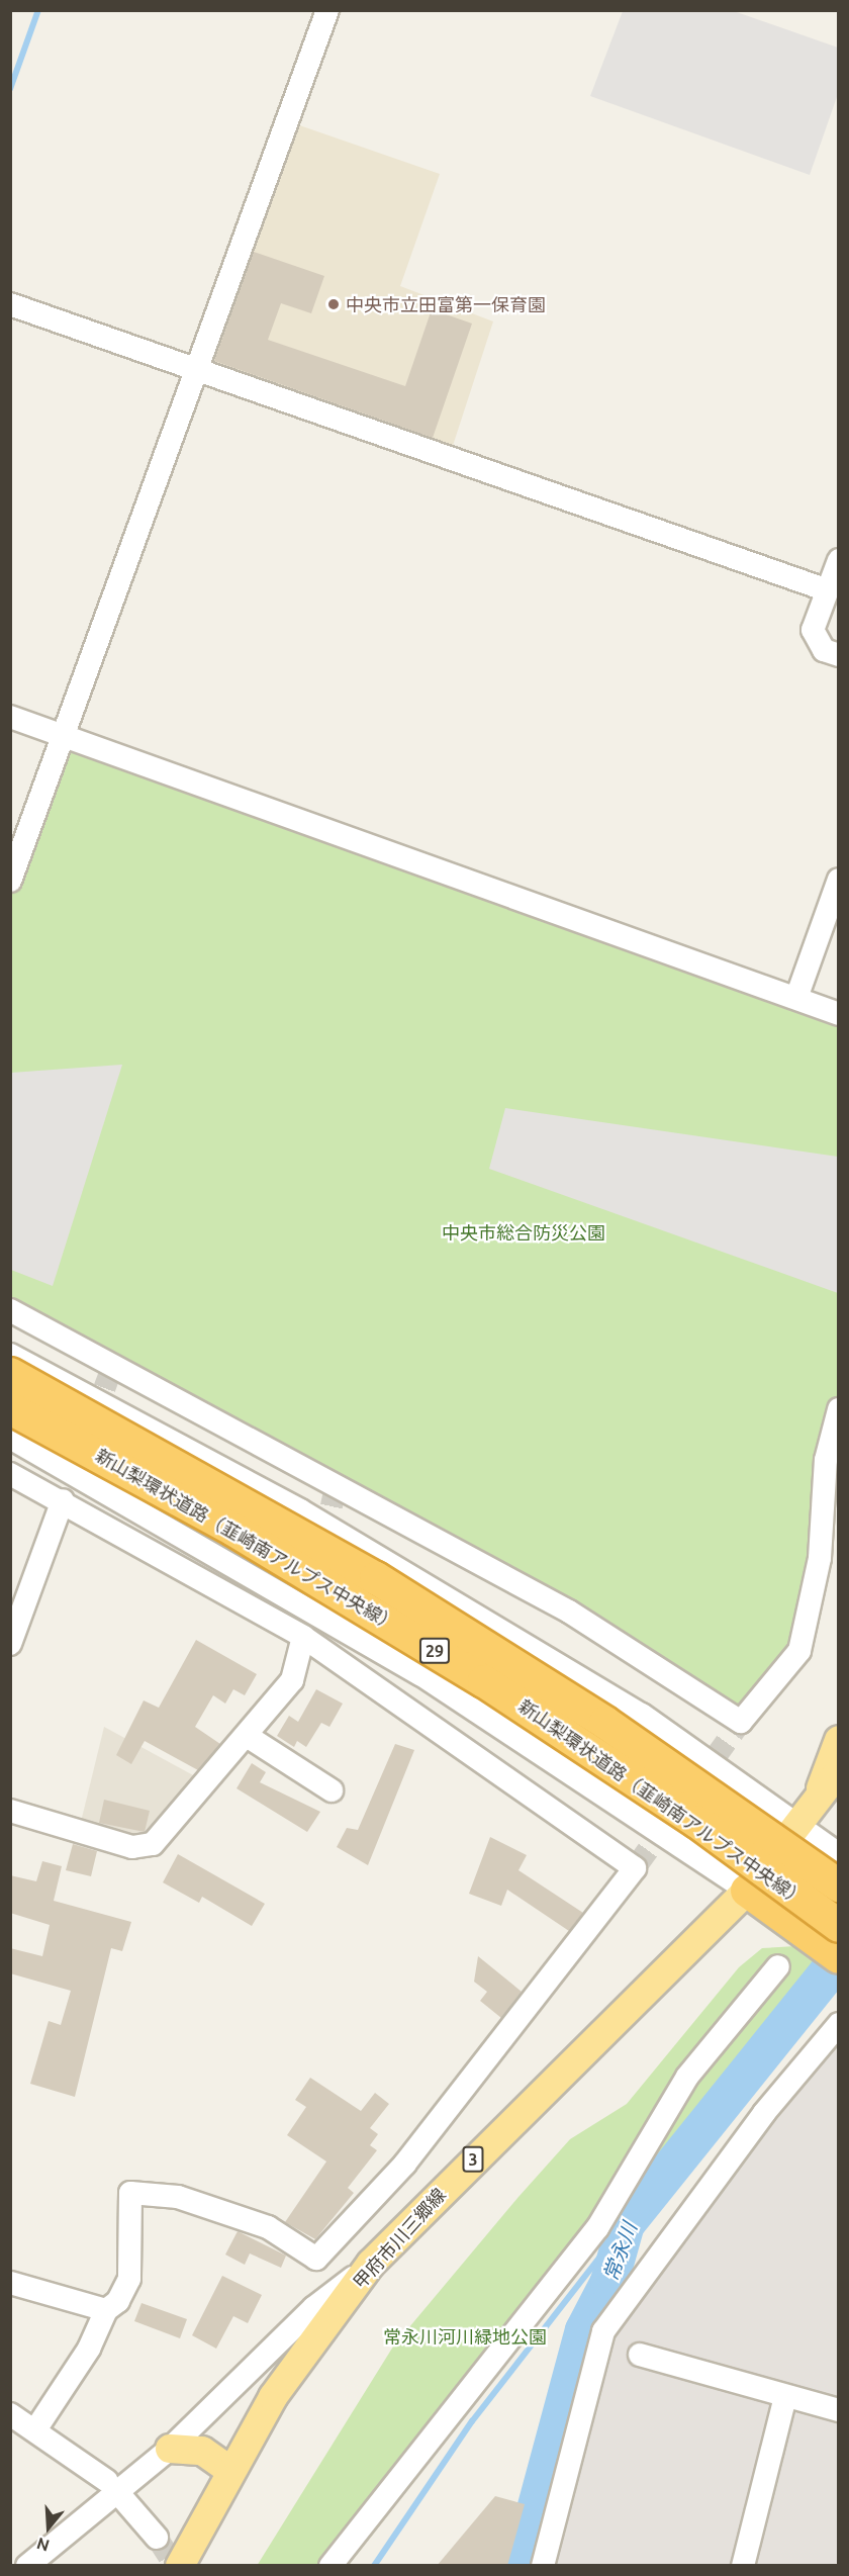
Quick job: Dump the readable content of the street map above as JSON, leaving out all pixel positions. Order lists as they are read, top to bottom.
{
  "streets": {
    "highway": ["新山梨環状道路（韮崎南アルプス中央線）", "29"],
    "main road": ["3", "甲府市川三郷線"]
  },
  "water": ["常永川"],
  "parks": ["中央市総合防災公園", "常永川河川緑地公園"],
  "places": ["中央市立田富第一保育園"],
  "north": "bottom"
}
